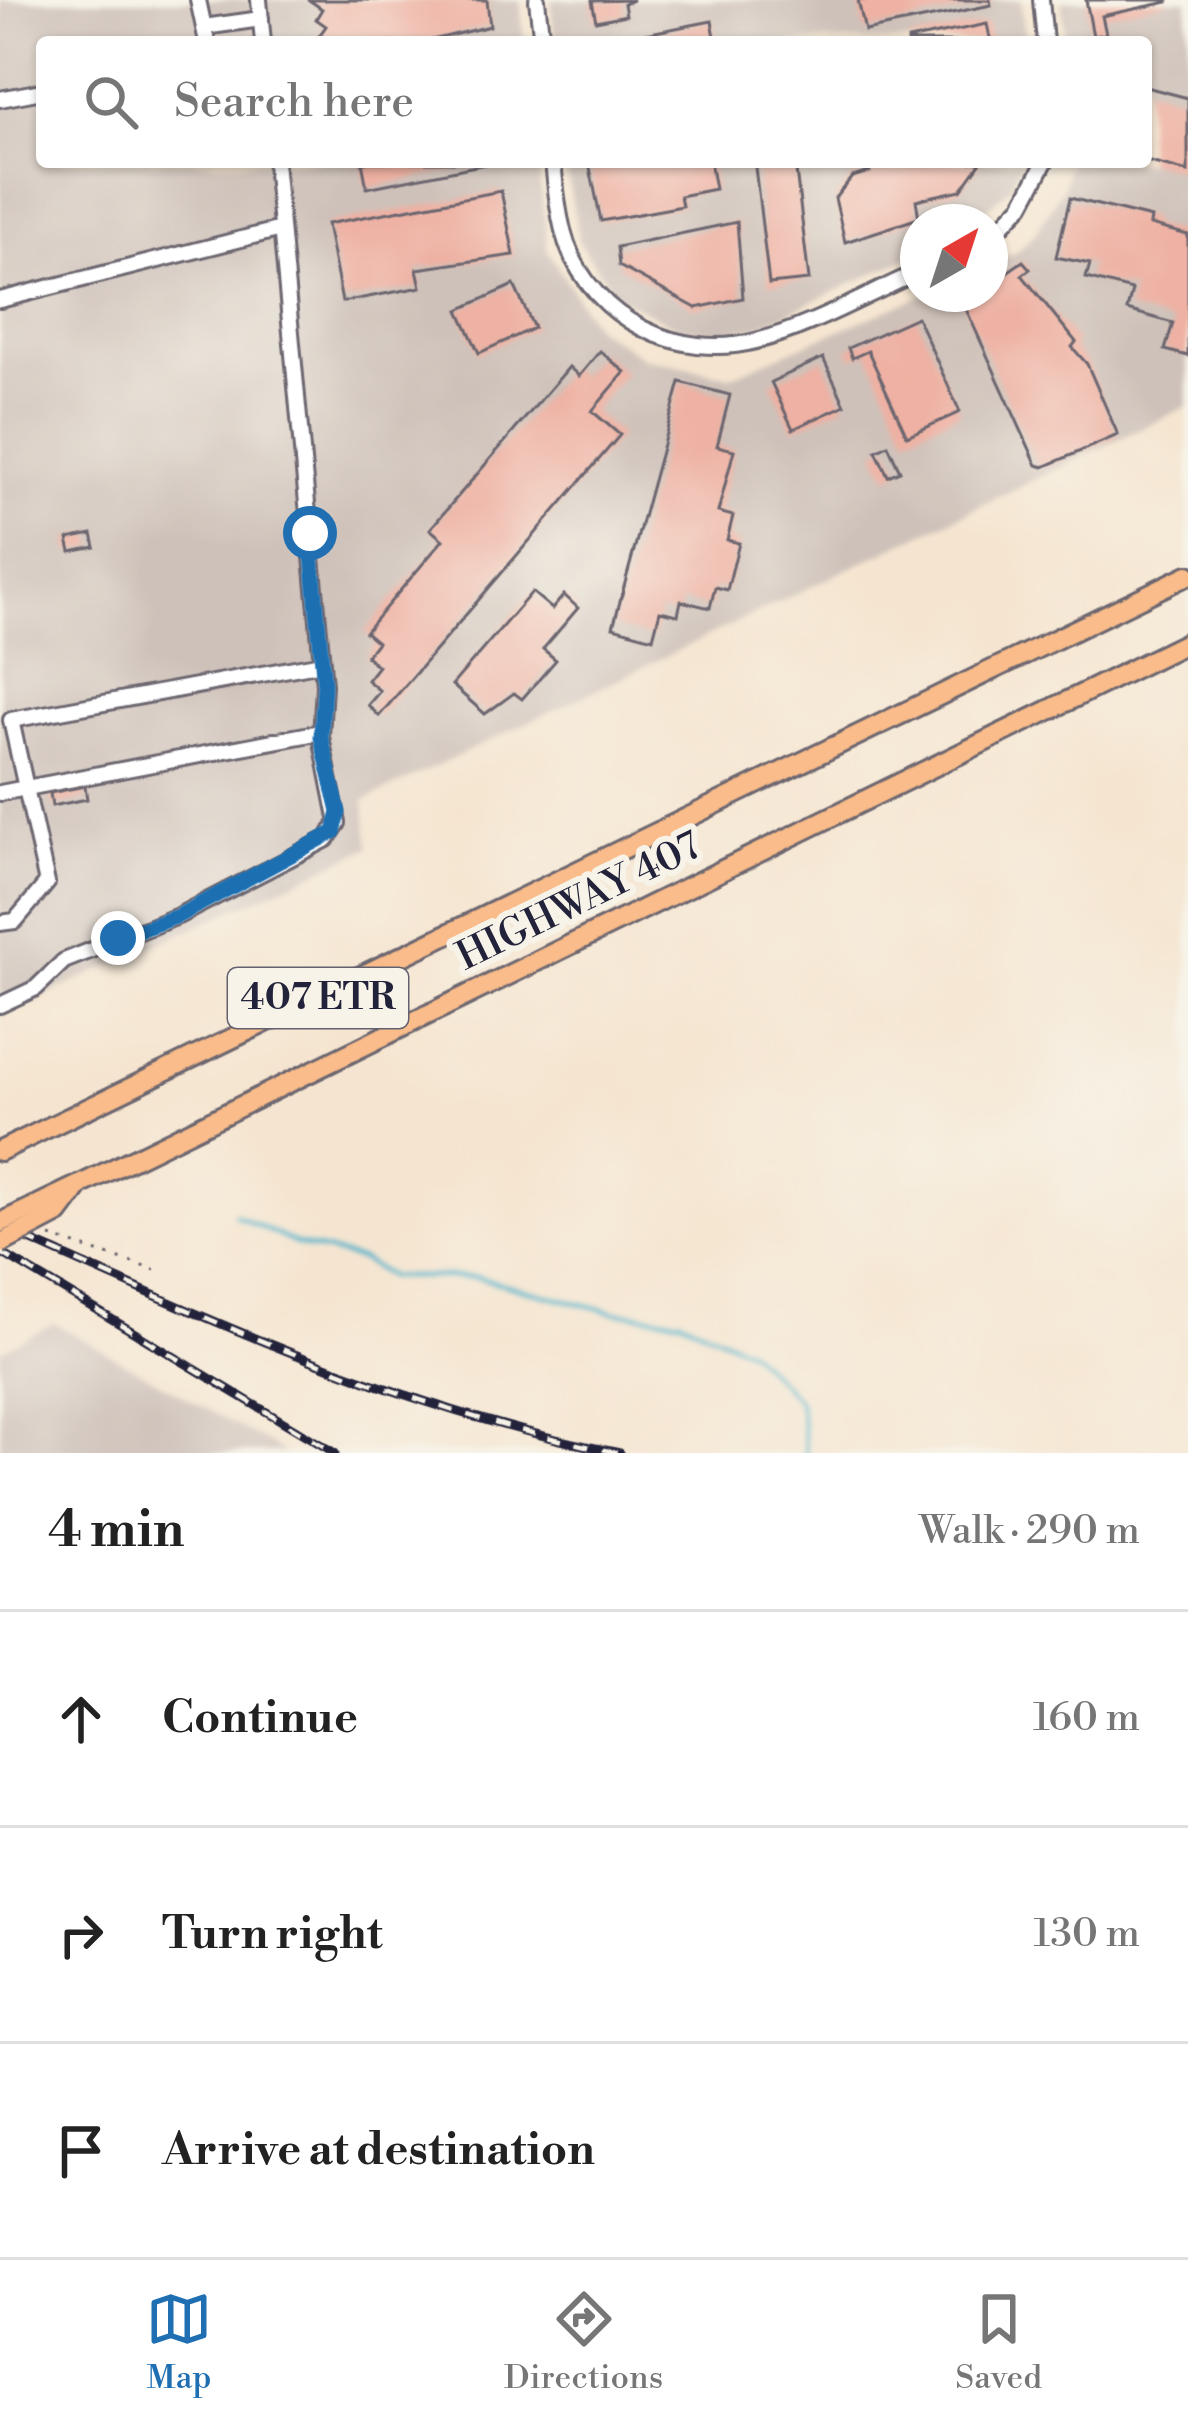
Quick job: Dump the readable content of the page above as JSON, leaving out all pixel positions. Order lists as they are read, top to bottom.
{
  "streets": {
    "highway": ["HIGHWAY 407", "407 ETR"]
  },
  "north": "top right",
  "page": {
    "search": "Search here",
    "heading": ["4 min", "Walk · 290 m"],
    "list": [
      ["Continue", "160 m"],
      ["Turn right", "130 m"],
      "Arrive at destination"
    ],
    "nav": ["Map", "Directions", "Saved"]
  }
}
